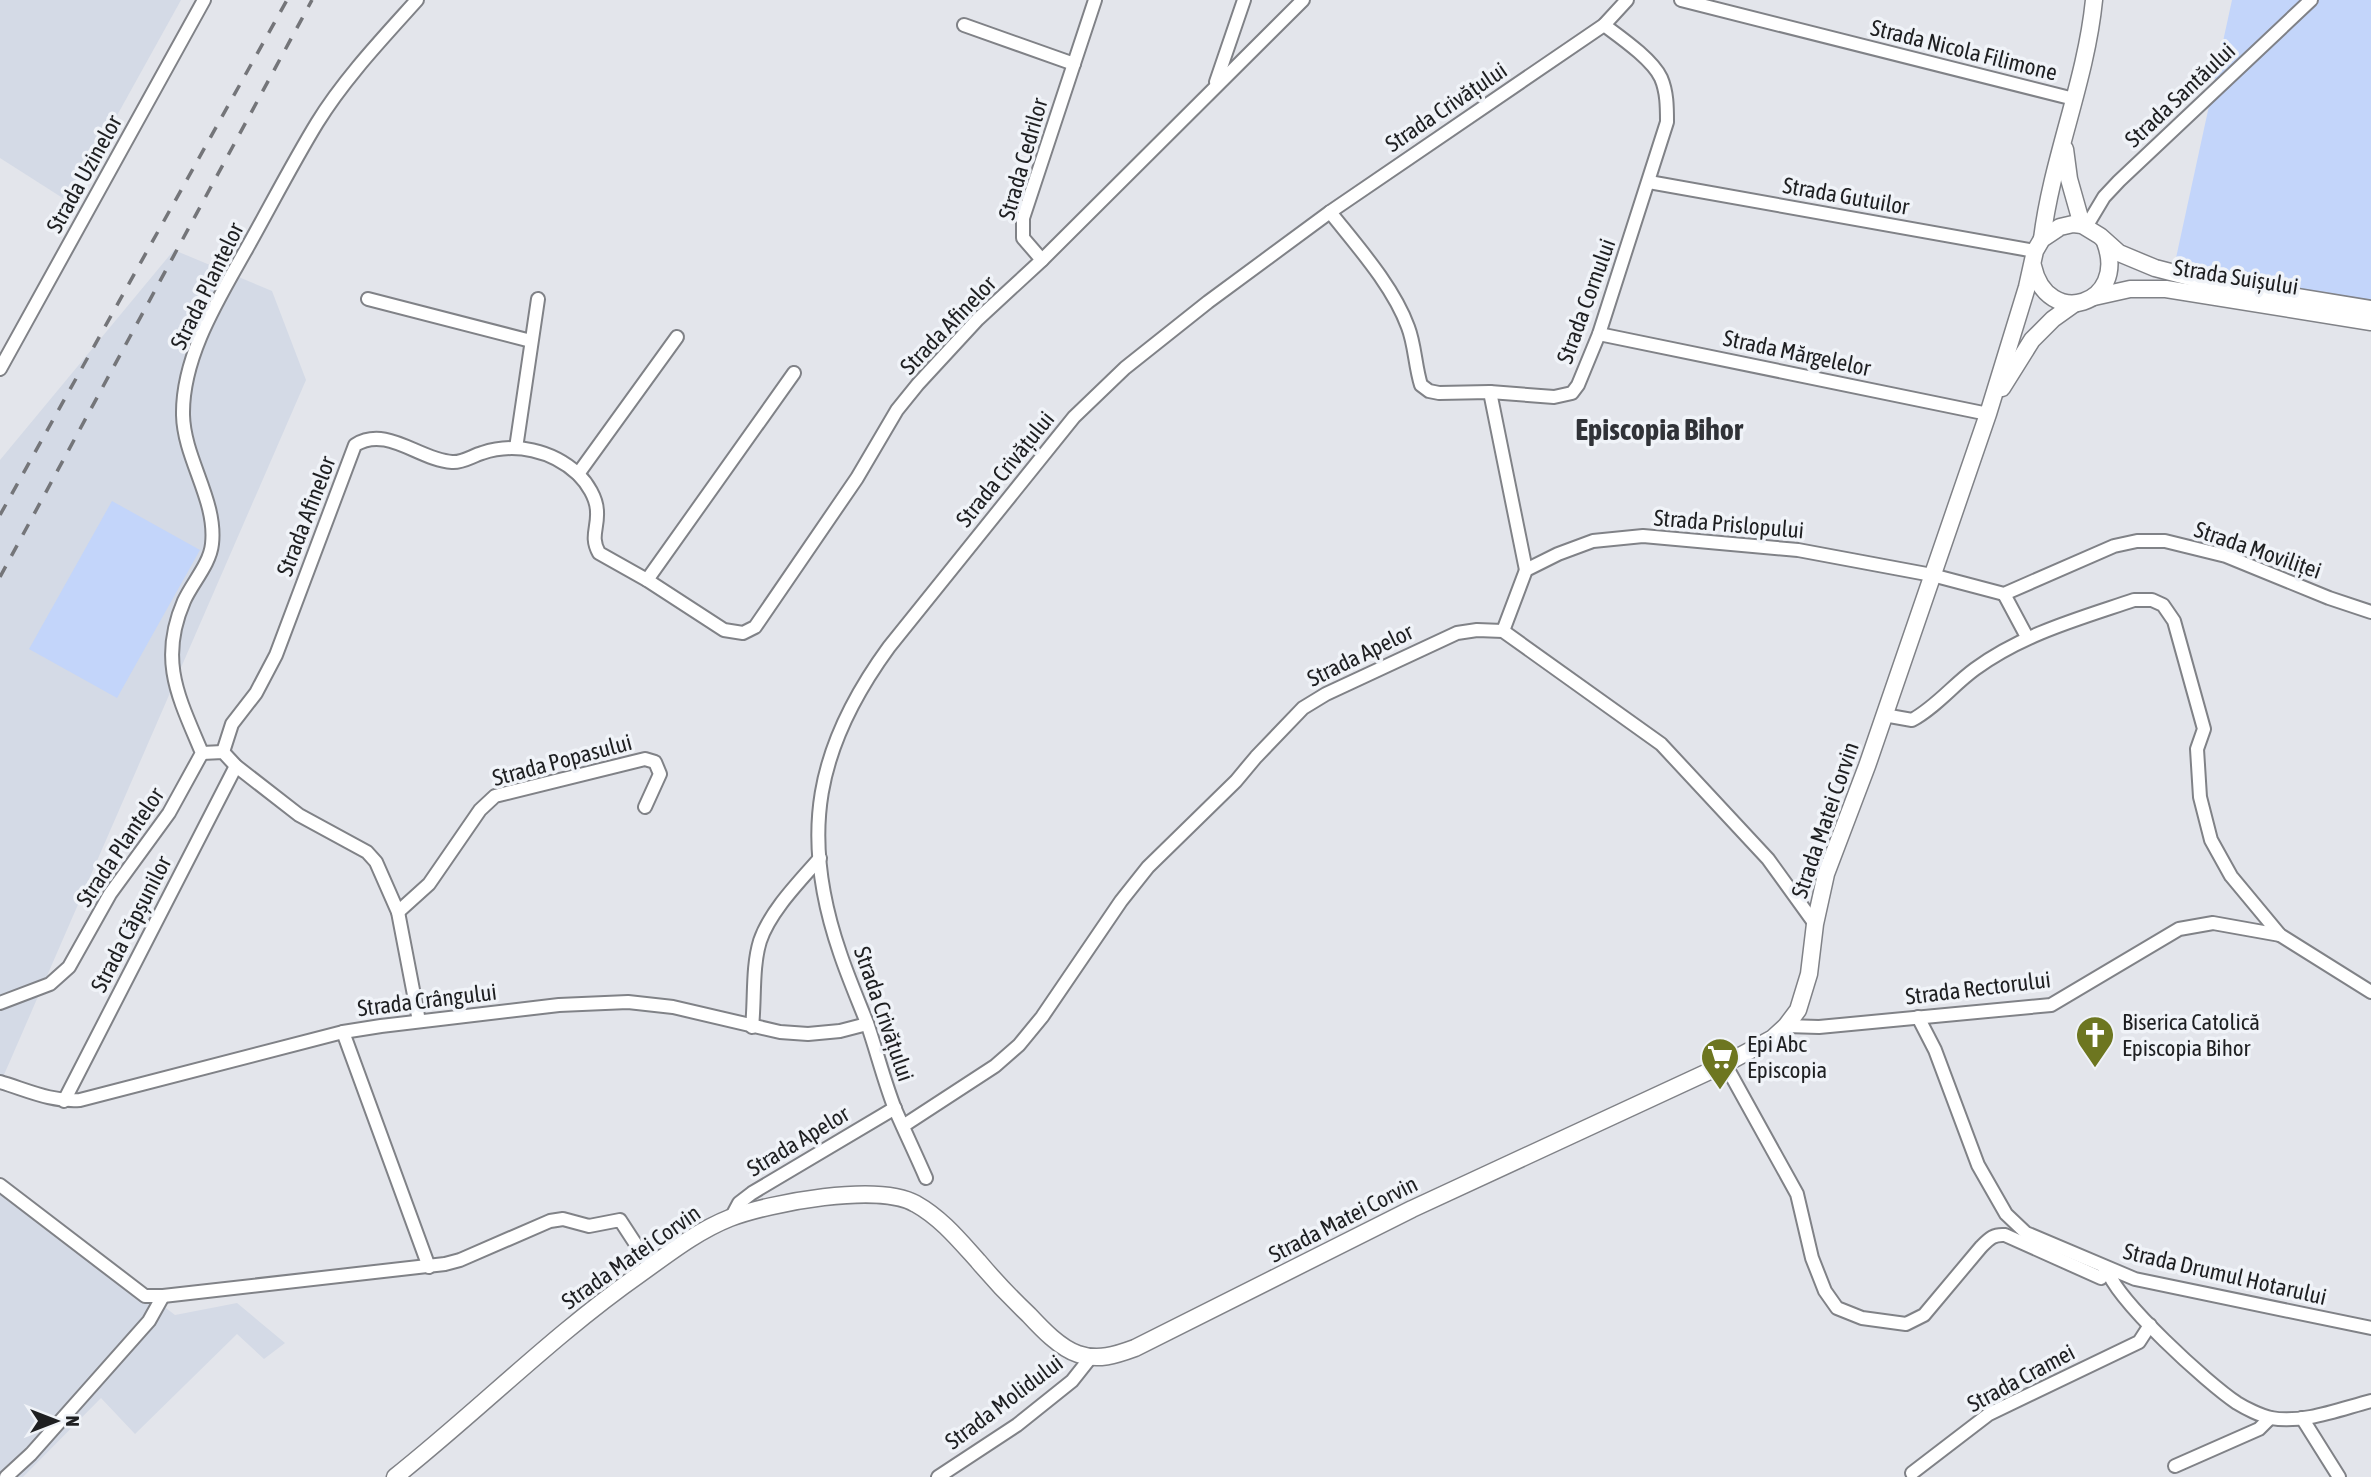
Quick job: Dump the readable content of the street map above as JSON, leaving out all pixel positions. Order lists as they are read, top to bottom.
{
  "streets": {
    "main road": ["Strada Suișului", "Strada Matei Corvin"],
    "street": [
      "Strada Nicola Filimone",
      "Strada Santăului",
      "Strada Crivățului",
      "Strada Cedrilor",
      "Strada Uzinelor",
      "Strada Gutuilor",
      "Strada Plantelor",
      "Strada Cornului",
      "Strada Afinelor",
      "Strada Mărgelelor",
      "Strada Prislopului",
      "Strada Moviliței",
      "Strada Apelor",
      "Strada Popasului",
      "Strada Căpșunilor",
      "Strada Rectorului",
      "Strada Crângului",
      "Strada Drumul Hotarului",
      "Strada Cramei",
      "Strada Molidului"
    ]
  },
  "crossings": [
    ["Strada Nicola Filimone", "Strada Matei Corvin"],
    ["Strada Santăului", "Strada Gutuilor"],
    ["Strada Santăului", "Strada Suișului"],
    ["Strada Santăului", "Strada Matei Corvin"],
    ["Strada Crivățului", "Strada Cornului"],
    ["Strada Crivățului", "Strada Apelor"],
    ["Strada Crivățului", "Strada Crângului"],
    ["Strada Cedrilor", "Strada Afinelor"],
    ["Strada Gutuilor", "Strada Suișului"],
    ["Strada Gutuilor", "Strada Cornului"],
    ["Strada Gutuilor", "Strada Matei Corvin"],
    ["Strada Suișului", "Strada Matei Corvin"],
    ["Strada Cornului", "Strada Mărgelelor"],
    ["Strada Mărgelelor", "Strada Matei Corvin"],
    ["Strada Prislopului", "Strada Matei Corvin"],
    ["Strada Apelor", "Strada Matei Corvin"],
    ["Strada Matei Corvin", "Strada Rectorului"],
    ["Strada Matei Corvin", "Strada Molidului"],
    ["Strada Căpșunilor", "Strada Crângului"],
    ["Strada Rectorului", "Strada Drumul Hotarului"]
  ],
  "districts": ["Episcopia Bihor"],
  "places": {
    "church": ["Biserica Catolică Episcopia Bihor"],
    "supermarket": ["Epi Abc Episcopia"]
  },
  "north": "right"
}
